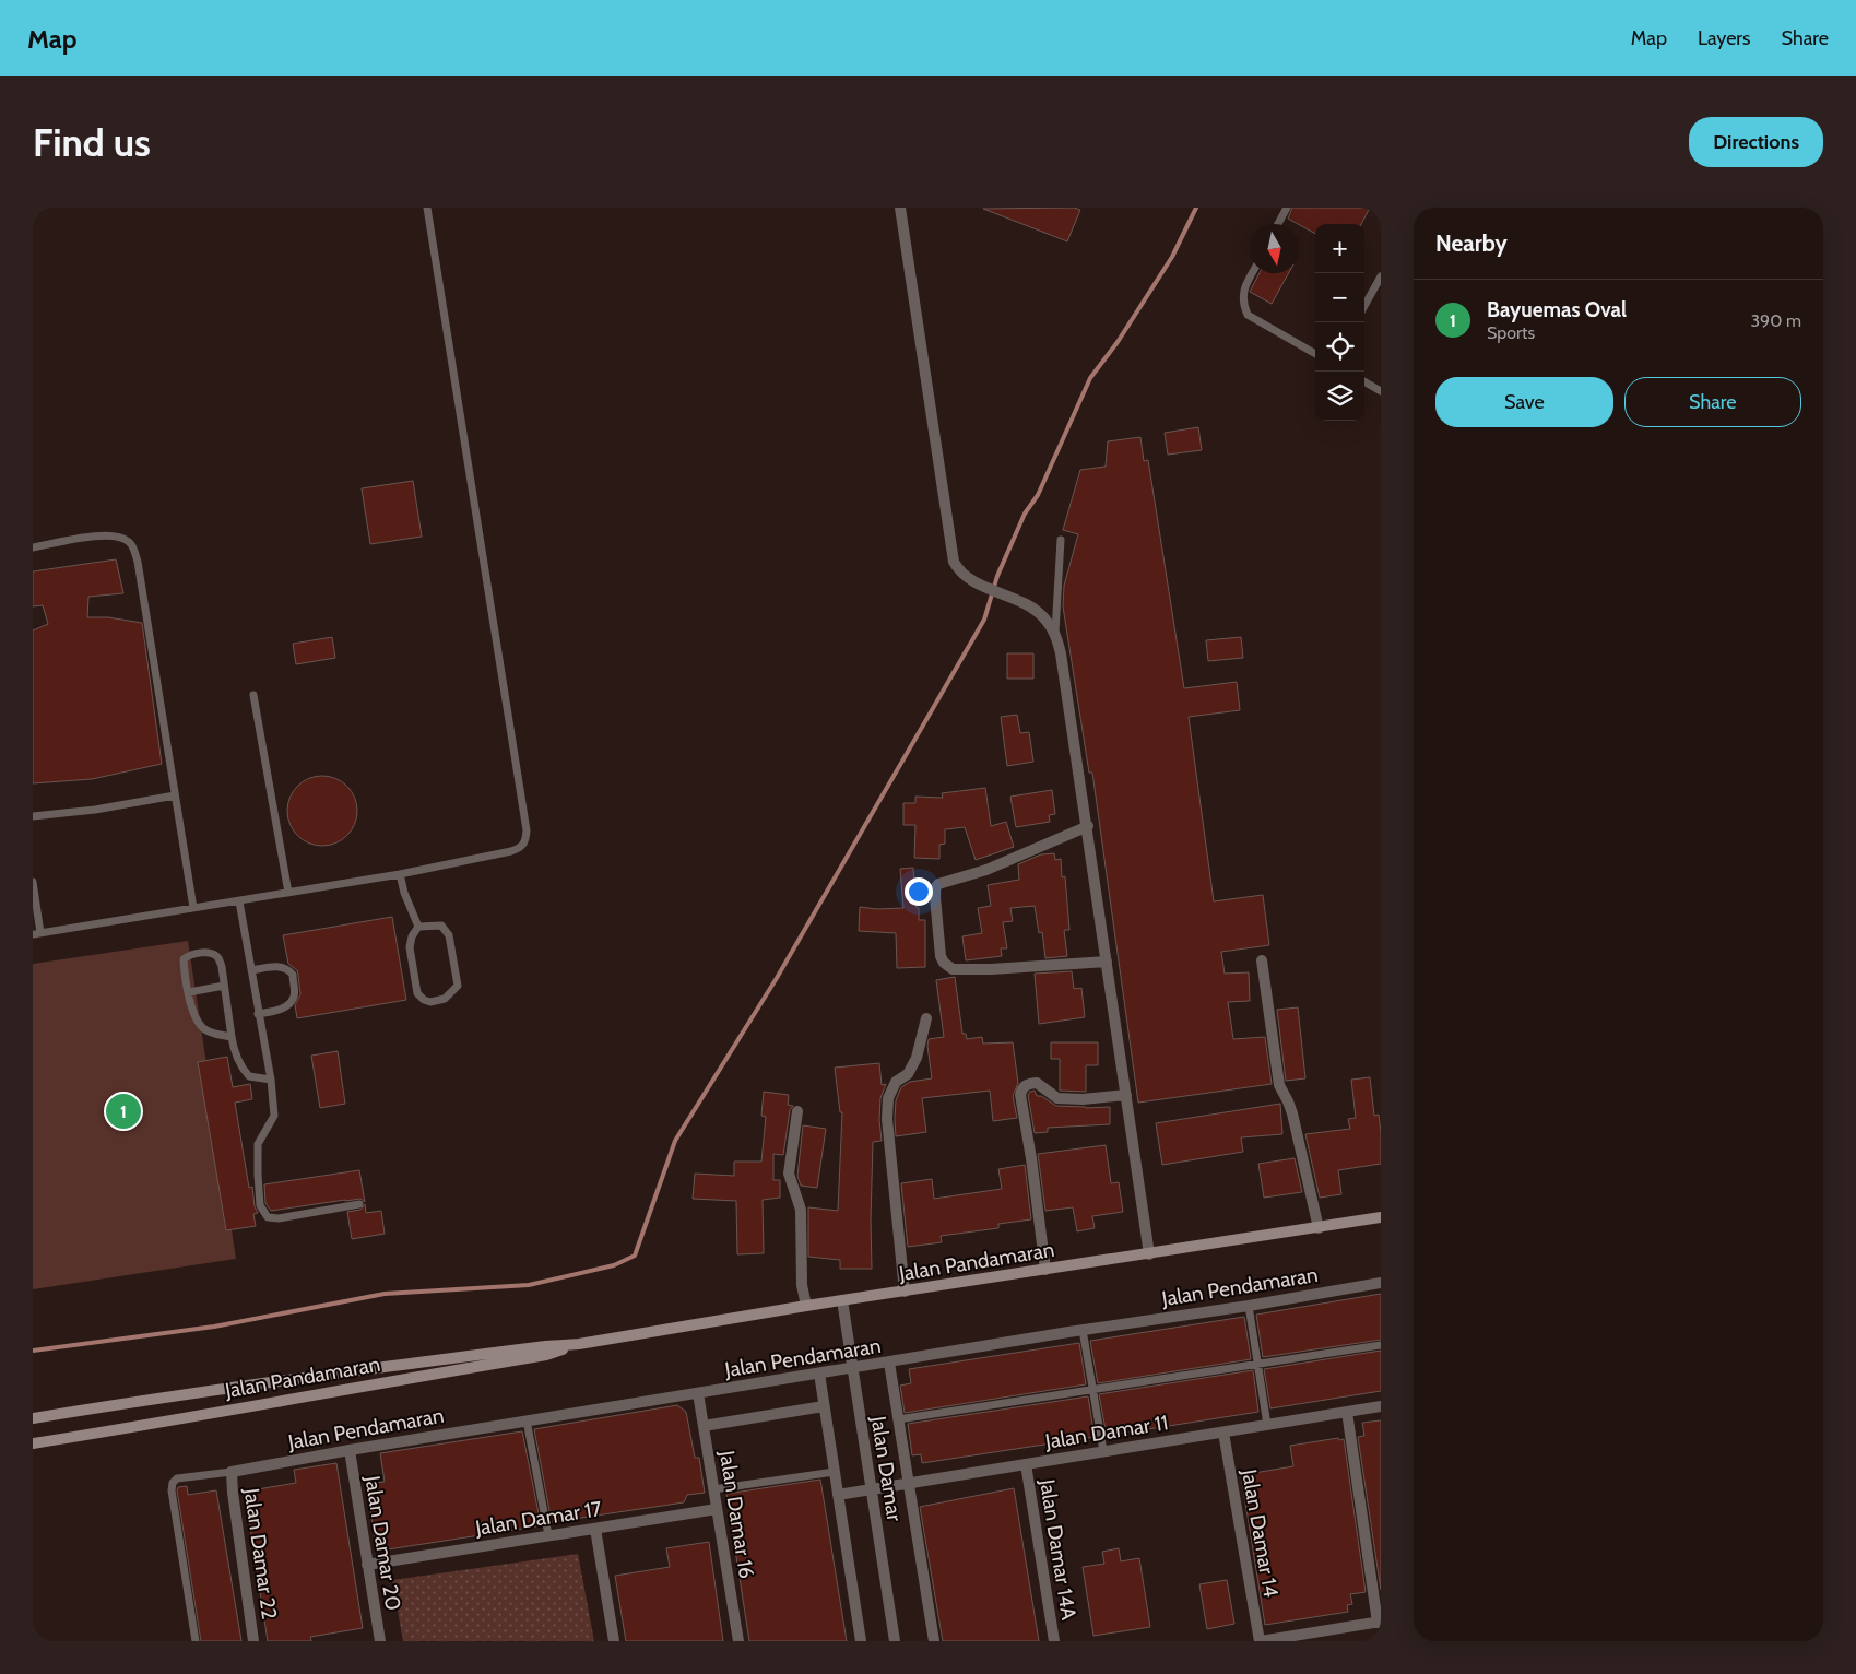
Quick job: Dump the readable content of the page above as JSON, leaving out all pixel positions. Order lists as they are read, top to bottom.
{
  "streets": {
    "main road": ["Jalan Pandamaran"],
    "street": [
      "Jalan Pendamaran",
      "Jalan Damar 11",
      "Jalan Damar",
      "Jalan Damar 16",
      "Jalan Damar 17",
      "Jalan Damar 14",
      "Jalan Damar 20",
      "Jalan Damar 14A",
      "Jalan Damar 22"
    ]
  },
  "crossings": [
    ["Jalan Pandamaran", "Jalan Damar"],
    ["Jalan Pendamaran", "Jalan Damar"],
    ["Jalan Pendamaran", "Jalan Damar 16"],
    ["Jalan Pendamaran", "Jalan Damar 20"],
    ["Jalan Pendamaran", "Jalan Damar 22"],
    ["Jalan Damar 11", "Jalan Damar"],
    ["Jalan Damar 11", "Jalan Damar 14"],
    ["Jalan Damar 11", "Jalan Damar 14A"],
    ["Jalan Damar 16", "Jalan Damar 17"],
    ["Jalan Damar 17", "Jalan Damar 20"]
  ],
  "north": "bottom",
  "page": {
    "header": "Map",
    "nav": ["Map", "Layers", "Share"],
    "buttons": [
      "Directions",
      ["Save", "Share"]
    ],
    "title": "Find us",
    "heading": "Nearby",
    "map_buttons": ["+", "−"],
    "list": [
      {
        "mark": "1",
        "name": "Bayuemas Oval",
        "note": "Sports",
        "value": "390 m"
      }
    ],
    "pins": "1"
  }
}
